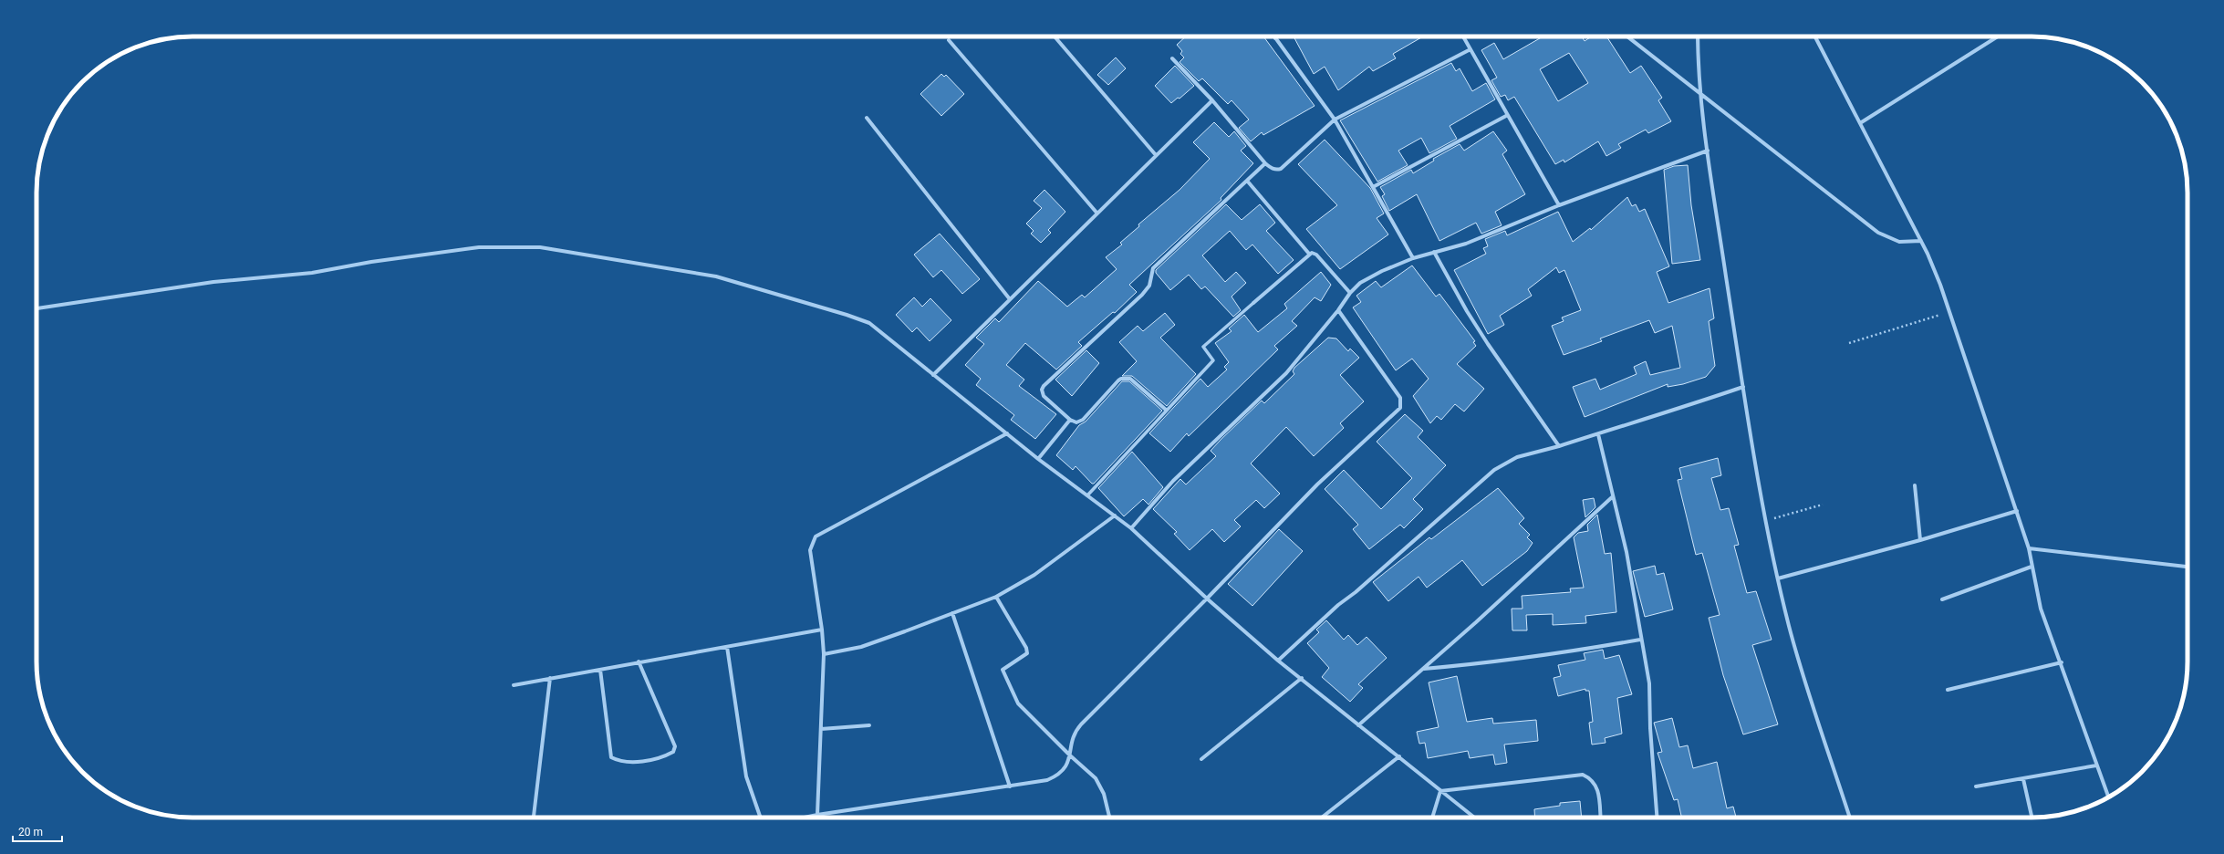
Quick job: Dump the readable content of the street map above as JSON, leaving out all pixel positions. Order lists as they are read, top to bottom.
{
  "scale_bar": "20 m"
}
